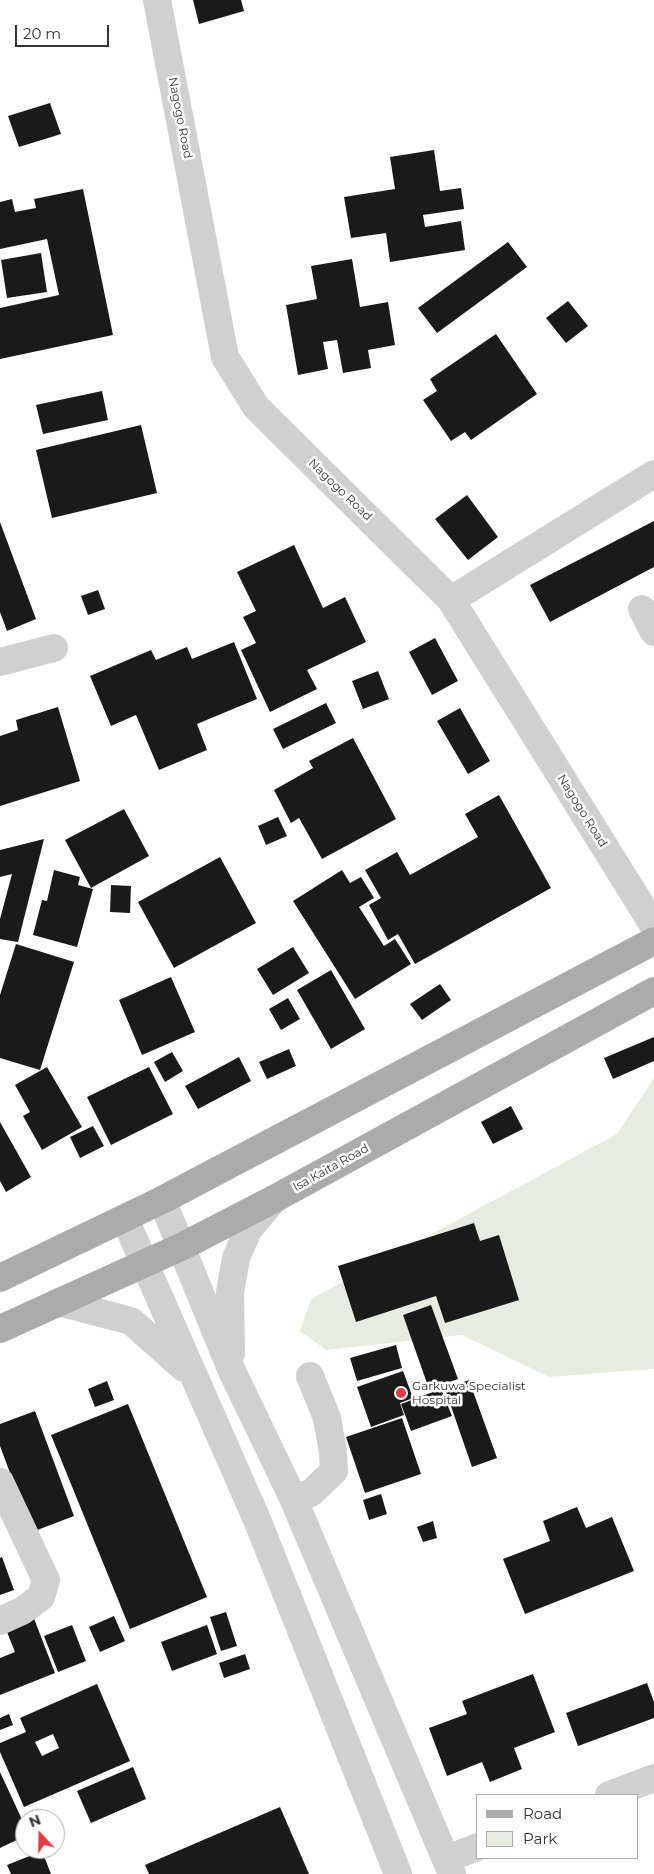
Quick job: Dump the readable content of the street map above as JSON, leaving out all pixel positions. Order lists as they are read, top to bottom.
{
  "streets": {
    "main road": ["Isa Kaita Road"],
    "street": ["Nagogo Road"]
  },
  "places": ["Garkuwa Specialist Hospital"],
  "legend": ["Road", "Park"],
  "scale_bar": "20 m",
  "north": "top"
}
